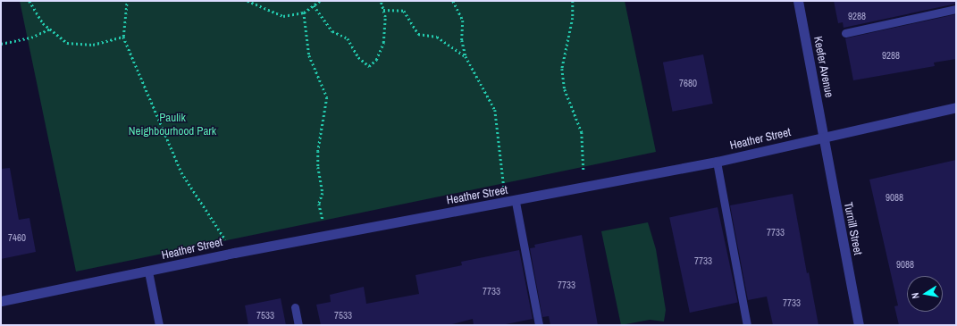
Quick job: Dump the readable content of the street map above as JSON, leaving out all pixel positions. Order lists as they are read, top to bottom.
{
  "streets": {
    "street": ["Keefer Avenue", "Heather Street", "Turnill Street"]
  },
  "crossings": [
    ["Keefer Avenue", "Heather Street"],
    ["Keefer Avenue", "Turnill Street"],
    ["Heather Street", "Turnill Street"]
  ],
  "parks": ["Paulik Neighbourhood Park"],
  "house_numbers": [
    "9288",
    "9288",
    "7680",
    "9088",
    "7733",
    "7460",
    "7733",
    "9088",
    "7733",
    "7733",
    "7733",
    "7533",
    "7533"
  ],
  "north": "left"
}
